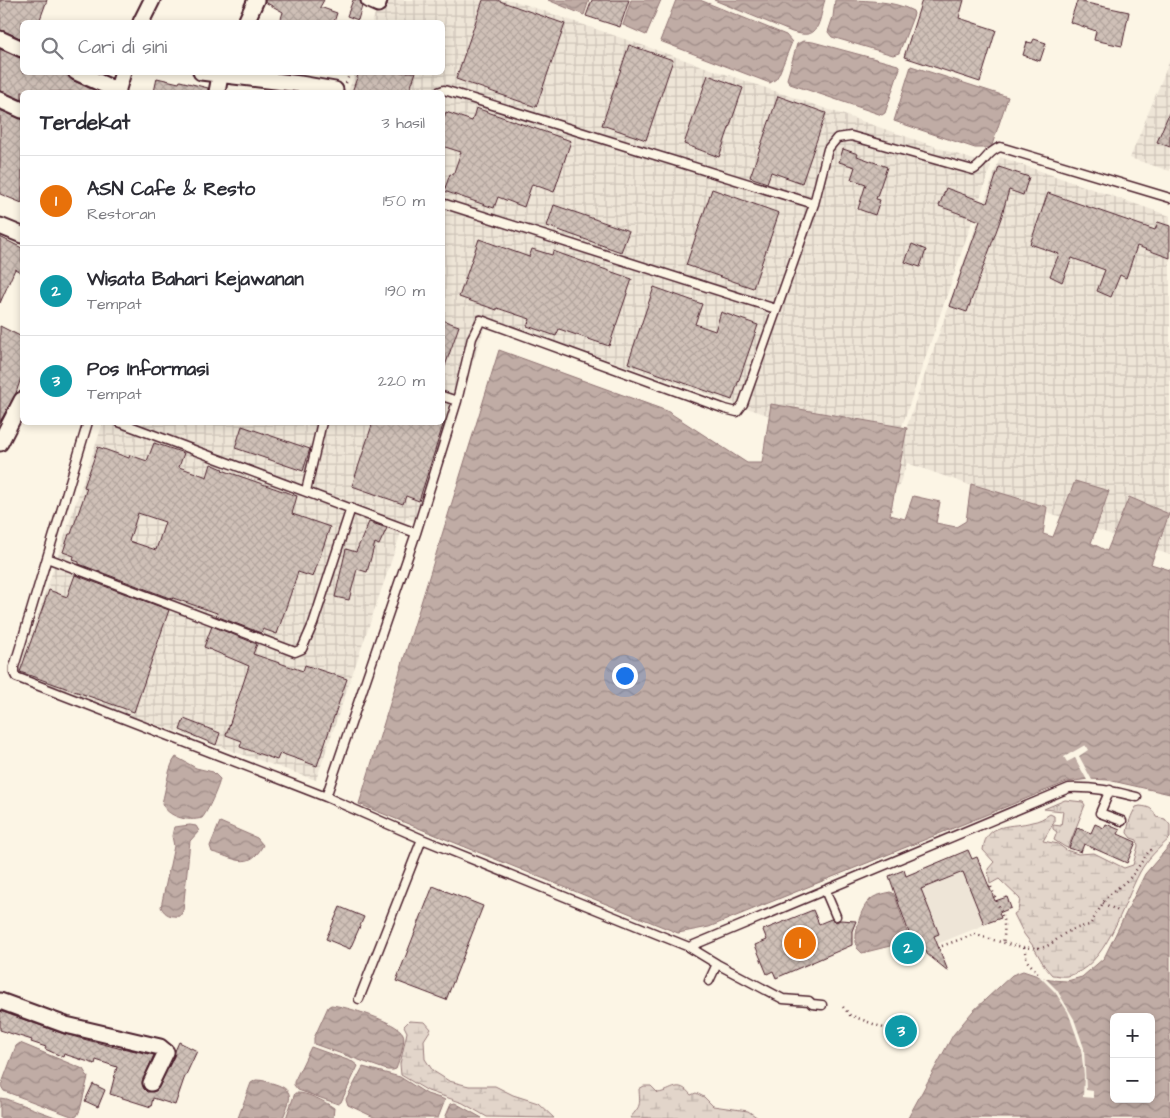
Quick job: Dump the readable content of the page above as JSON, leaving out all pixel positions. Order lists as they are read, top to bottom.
{
  "page": {
    "search": "Cari di sini",
    "heading": ["Terdekat", "3 hasil"],
    "list": [
      {
        "mark": "1",
        "name": "ASN Cafe & Resto",
        "note": "Restoran",
        "value": "150 m"
      },
      {
        "mark": "2",
        "name": "Wisata Bahari Kejawanan",
        "note": "Tempat",
        "value": "190 m"
      },
      {
        "mark": "3",
        "name": "Pos Informasi",
        "note": "Tempat",
        "value": "220 m"
      }
    ],
    "pins": ["1", "2", "3"],
    "map_buttons": ["+", "−"]
  }
}
